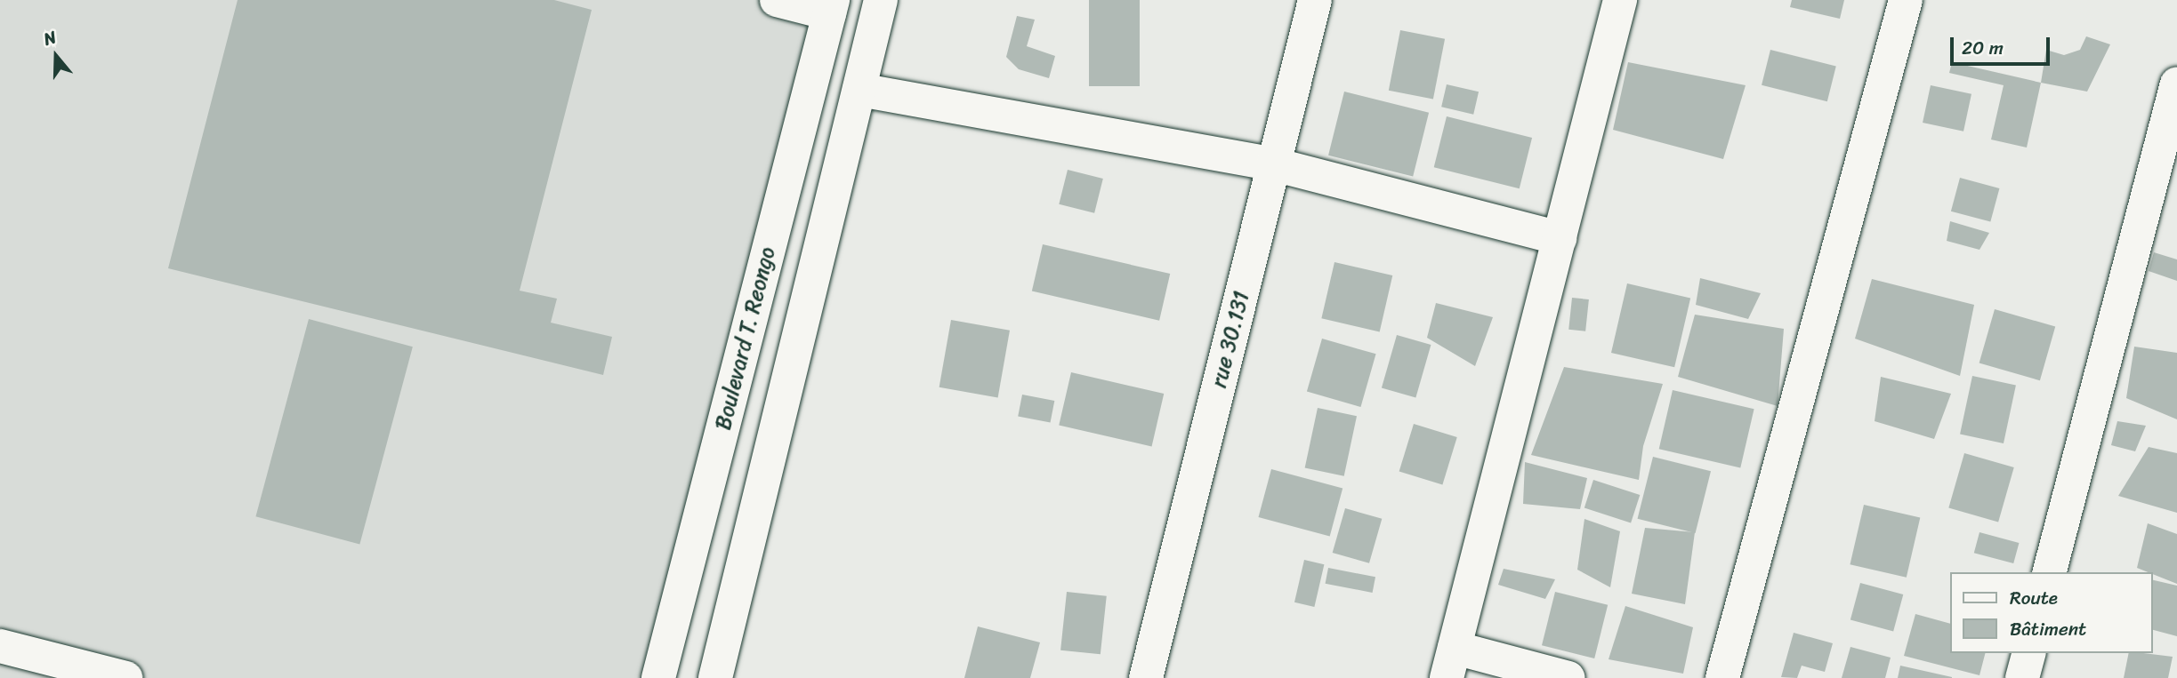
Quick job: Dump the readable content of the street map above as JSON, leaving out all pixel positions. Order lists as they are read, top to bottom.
{
  "streets": {
    "street": ["Boulevard T. Reongo", "rue 30.131"]
  },
  "legend": ["Route", "Bâtiment"],
  "scale_bar": "20 m",
  "north": "top"
}
